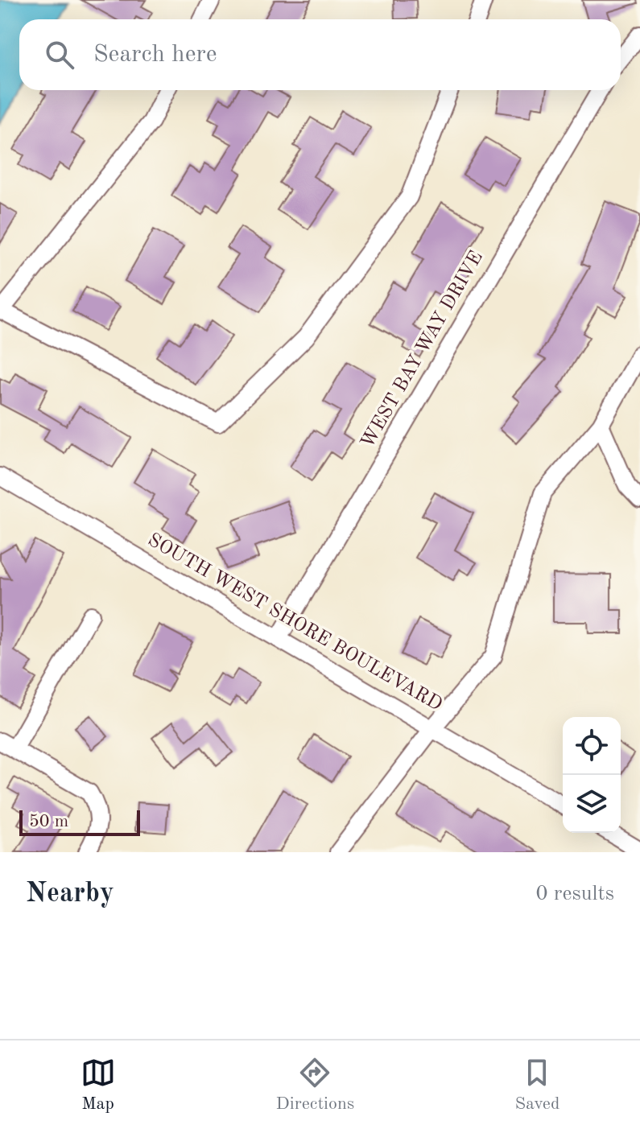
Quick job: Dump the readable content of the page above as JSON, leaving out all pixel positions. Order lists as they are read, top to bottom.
{
  "streets": {
    "street": ["WEST BAY WAY DRIVE", "SOUTH WEST SHORE BOULEVARD"]
  },
  "crossings": [
    ["WEST BAY WAY DRIVE", "SOUTH WEST SHORE BOULEVARD"]
  ],
  "scale_bar": "50 m",
  "page": {
    "search": "Search here",
    "scale": "50 m",
    "heading": ["Nearby", "0 results"],
    "nav": ["Map", "Directions", "Saved"]
  }
}
